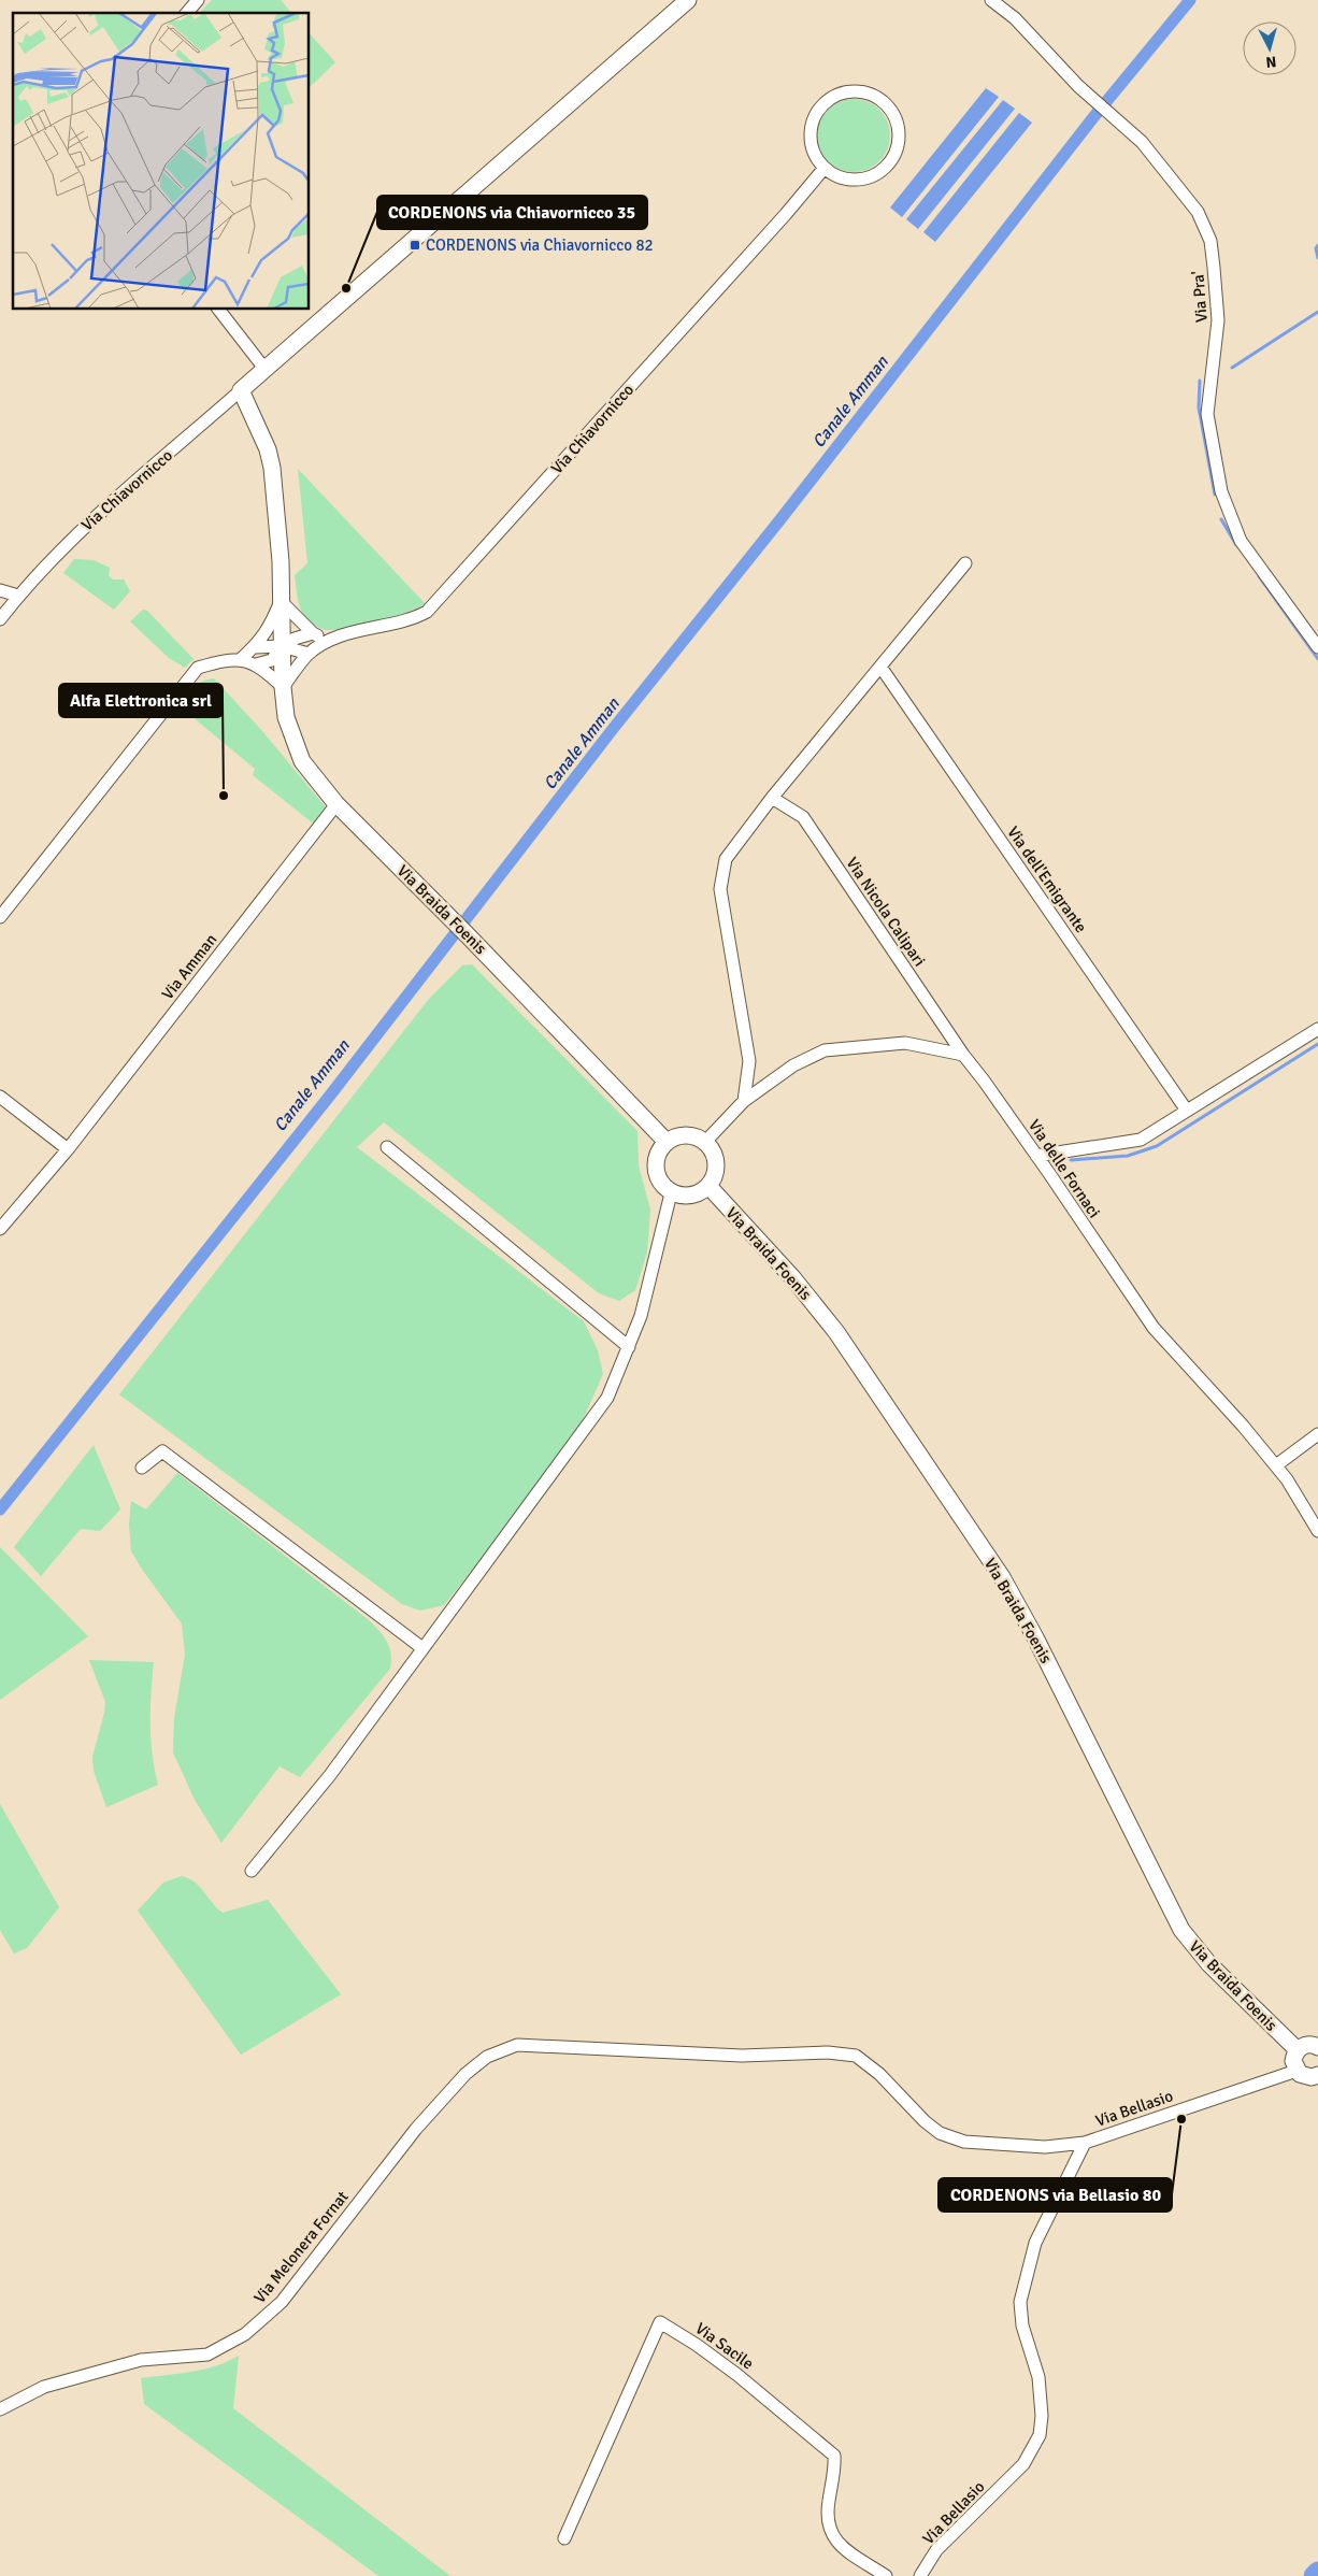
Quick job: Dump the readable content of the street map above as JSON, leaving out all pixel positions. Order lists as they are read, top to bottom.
{
  "streets": {
    "street": [
      "Via Pra'",
      "Via Chiavornicco",
      "Via dell'Emigrante",
      "Via Braida Foenis",
      "Via Nicola Calipari",
      "Via Amman",
      "Via delle Fornaci",
      "Via Bellasio",
      "Via Melonera Fornat",
      "Via Sacile"
    ]
  },
  "crossings": [
    ["Via Chiavornicco", "Via Braida Foenis"],
    ["Via Braida Foenis", "Via Amman"],
    ["Via Nicola Calipari", "Via delle Fornaci"],
    ["Via Bellasio", "Via Melonera Fornat"]
  ],
  "water": ["Canale Amman"],
  "places": {
    "transit": ["CORDENONS via Chiavornicco 82"],
    "other": ["CORDENONS via Chiavornicco 35", "Alfa Elettronica srl", "CORDENONS via Bellasio 80"]
  },
  "north": "bottom"
}
